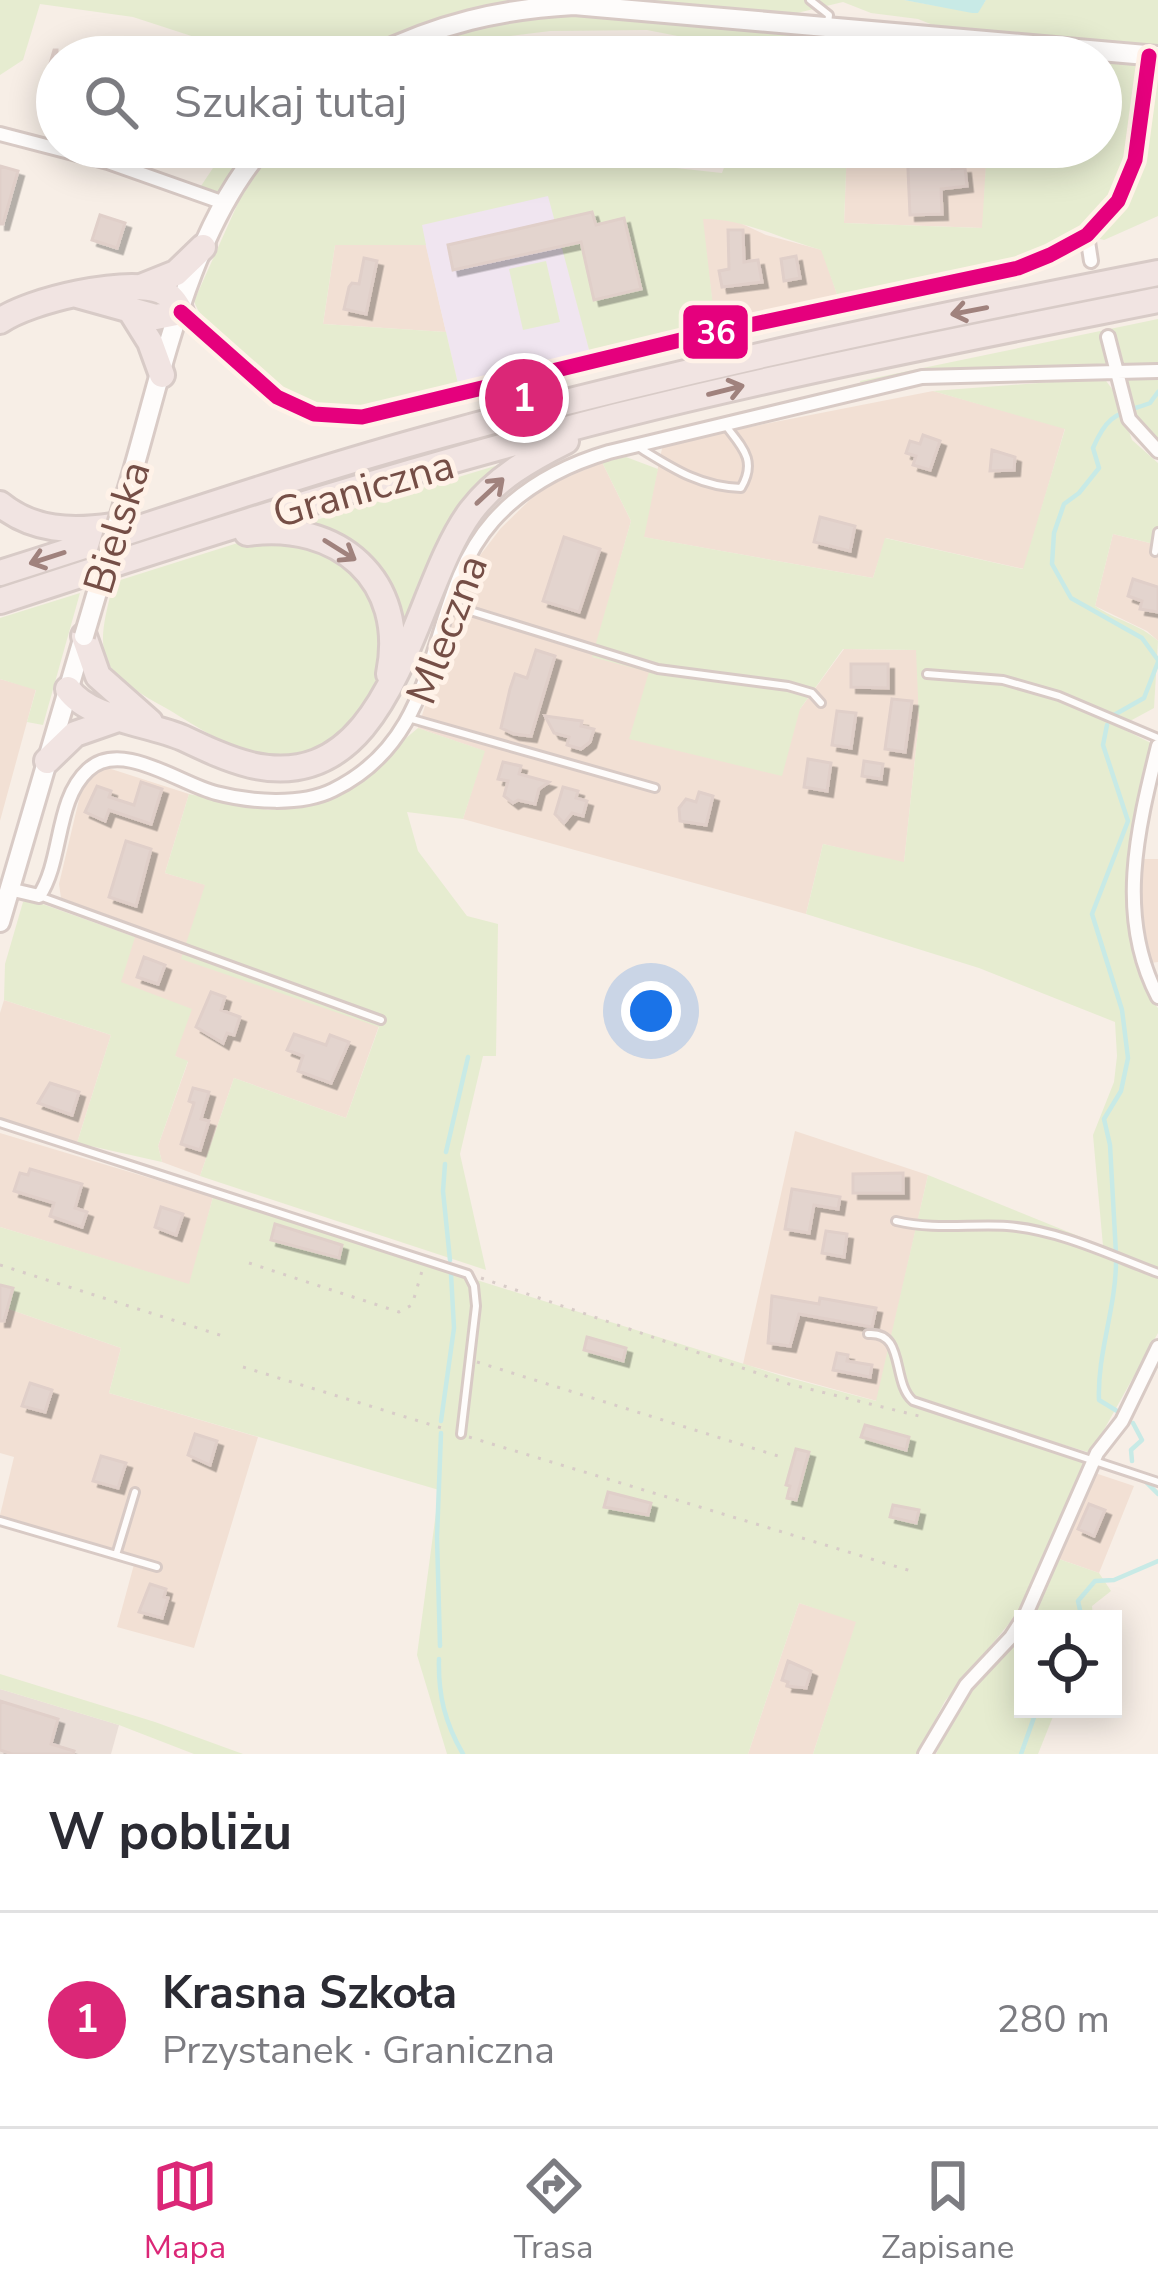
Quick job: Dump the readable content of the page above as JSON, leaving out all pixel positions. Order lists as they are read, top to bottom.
{
  "streets": {
    "highway": ["Graniczna"],
    "main road": ["Bielska"],
    "street": ["Mleczna"]
  },
  "lines": ["transit line 36"],
  "page": {
    "search": "Szukaj tutaj",
    "pins": "1",
    "heading": "W pobliżu",
    "list": [
      {
        "mark": "1",
        "name": "Krasna Szkoła",
        "note": "Przystanek · Graniczna",
        "value": "280 m"
      }
    ],
    "nav": ["Mapa", "Trasa", "Zapisane"]
  }
}
